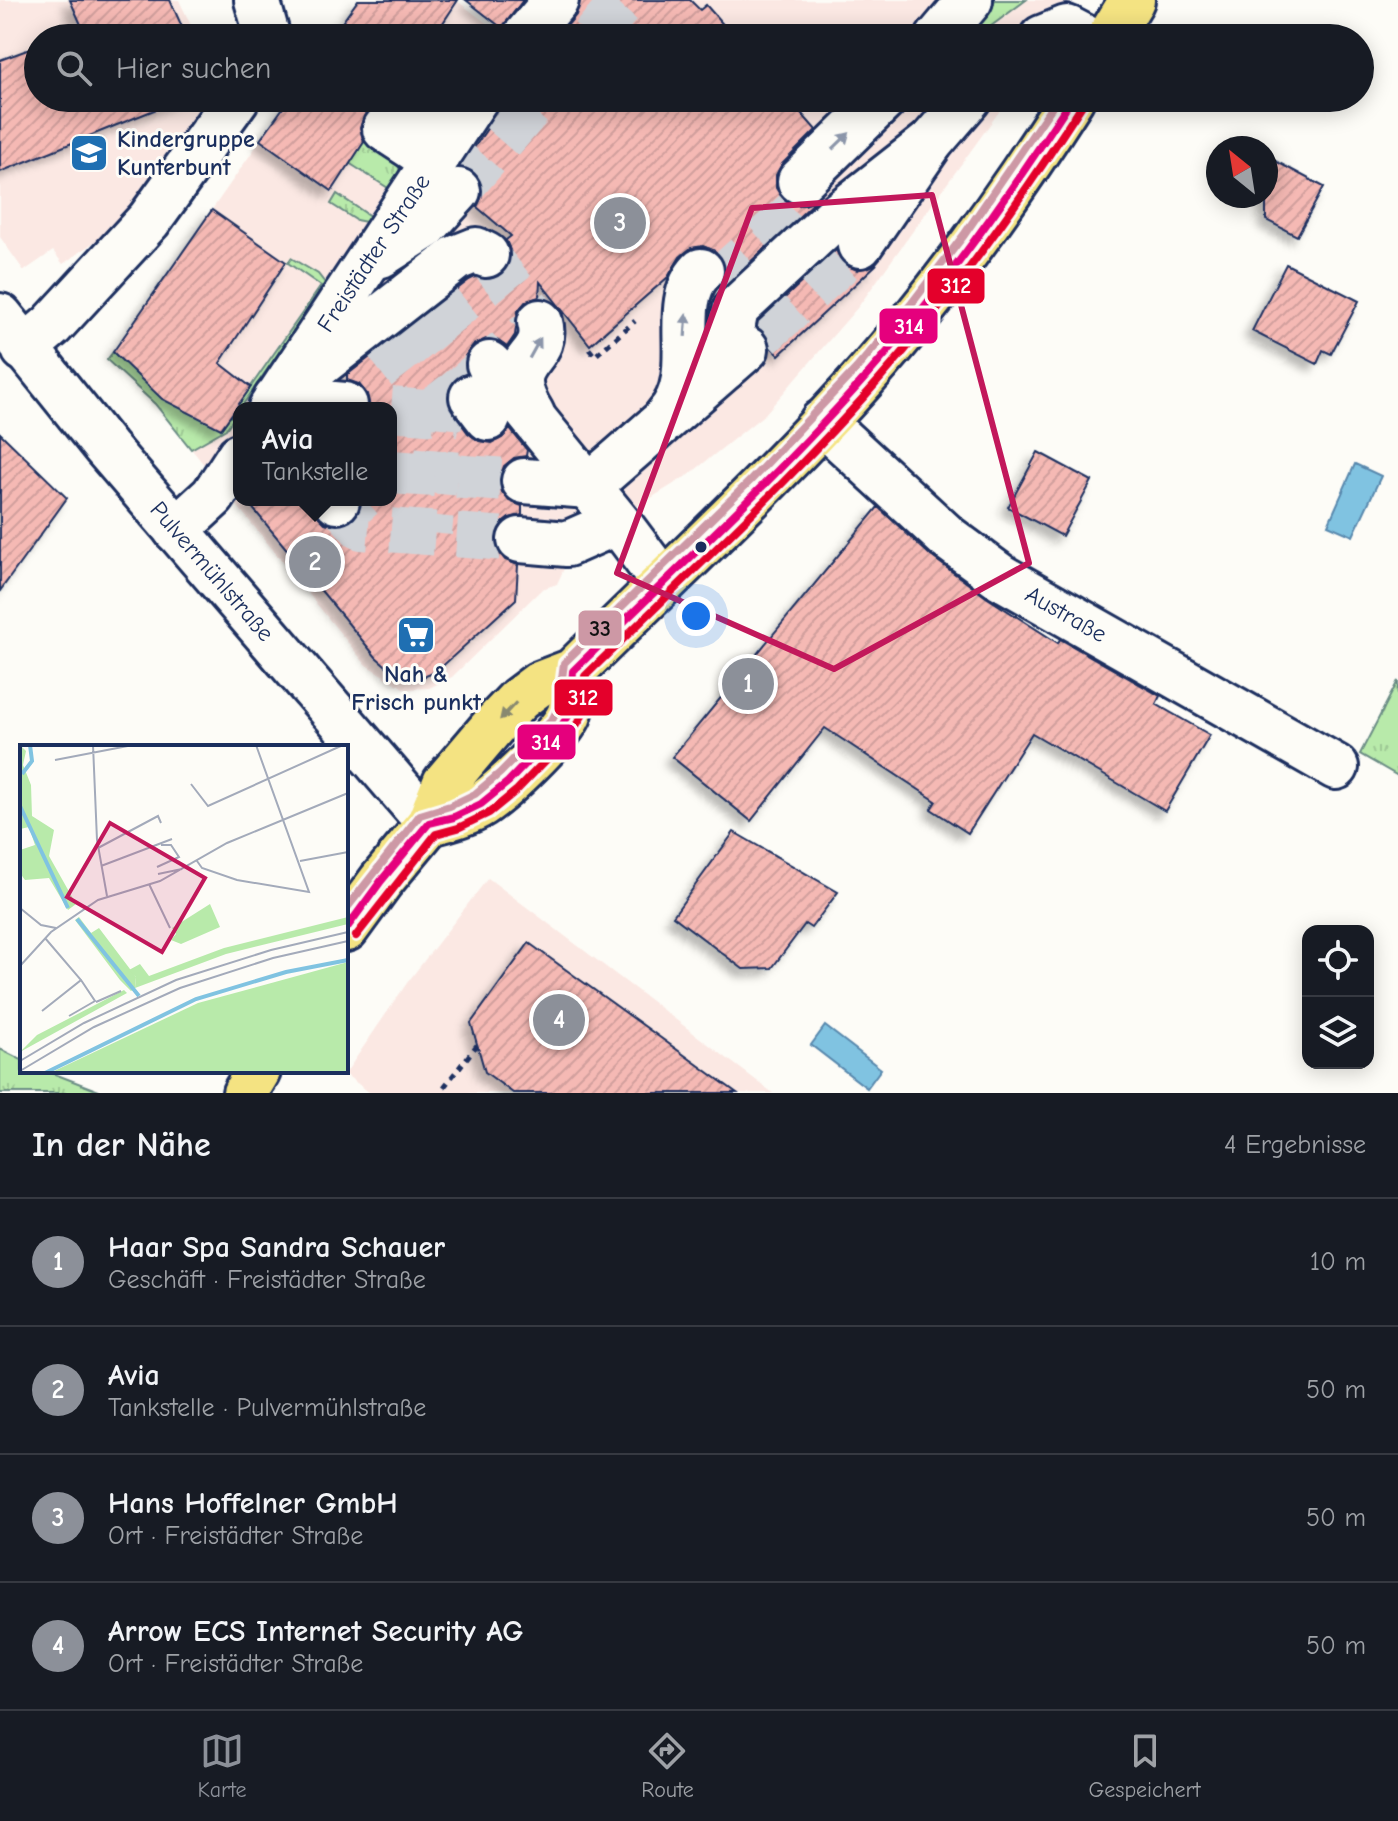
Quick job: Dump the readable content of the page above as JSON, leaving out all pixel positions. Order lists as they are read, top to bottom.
{
  "streets": {
    "street": ["Freistädter Straße", "Pulvermühlstraße", "Austraße"]
  },
  "places": {
    "school or university": ["Kindergruppe Kunterbunt"],
    "supermarket": ["Nah & Frisch punkt"]
  },
  "lines": ["transit line 314", "transit line 312", "transit line 33"],
  "north": "top left",
  "page": {
    "search": "Hier suchen",
    "pins": [
      "3",
      "2",
      "1",
      "4"
    ],
    "popup": ["Avia", "Tankstelle"],
    "heading": ["In der Nähe", "4 Ergebnisse"],
    "list": [
      {
        "mark": "1",
        "name": "Haar Spa Sandra Schauer",
        "note": "Geschäft · Freistädter Straße",
        "value": "10 m"
      },
      {
        "mark": "2",
        "name": "Avia",
        "note": "Tankstelle · Pulvermühlstraße",
        "value": "50 m"
      },
      {
        "mark": "3",
        "name": "Hans Hoffelner GmbH",
        "note": "Ort · Freistädter Straße",
        "value": "50 m"
      },
      {
        "mark": "4",
        "name": "Arrow ECS Internet Security AG",
        "note": "Ort · Freistädter Straße",
        "value": "50 m"
      }
    ],
    "nav": ["Karte", "Route", "Gespeichert"]
  }
}
